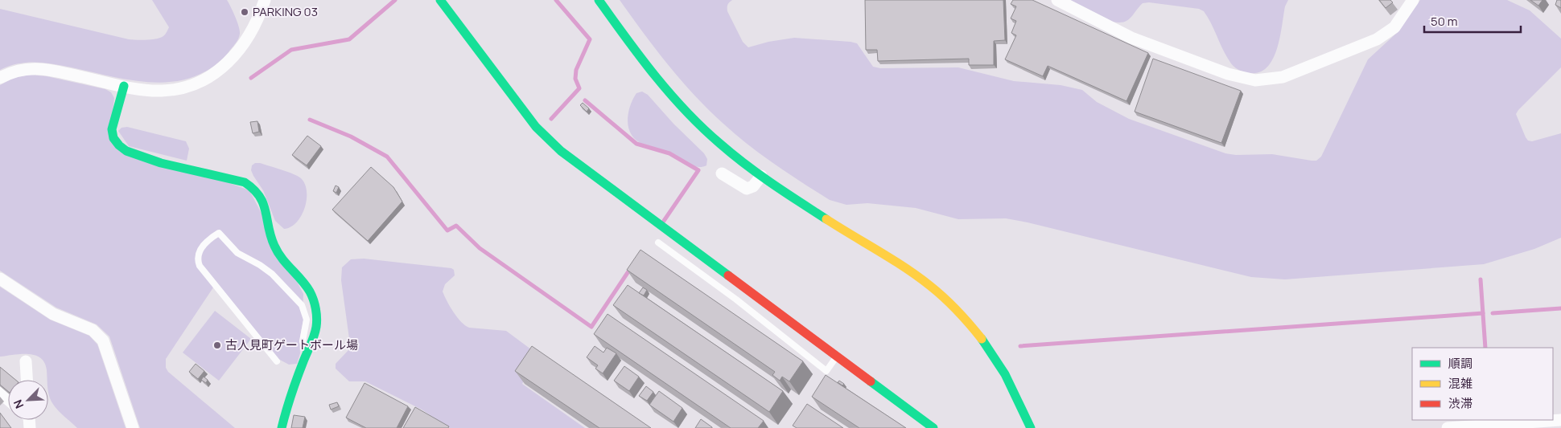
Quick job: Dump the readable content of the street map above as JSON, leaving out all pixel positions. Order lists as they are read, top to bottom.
{
  "places": ["PARKING 03", "古人見町ゲートボール場"],
  "legend": ["順調", "混雑", "渋滞"],
  "scale_bar": "50 m",
  "north": "bottom left"
}
